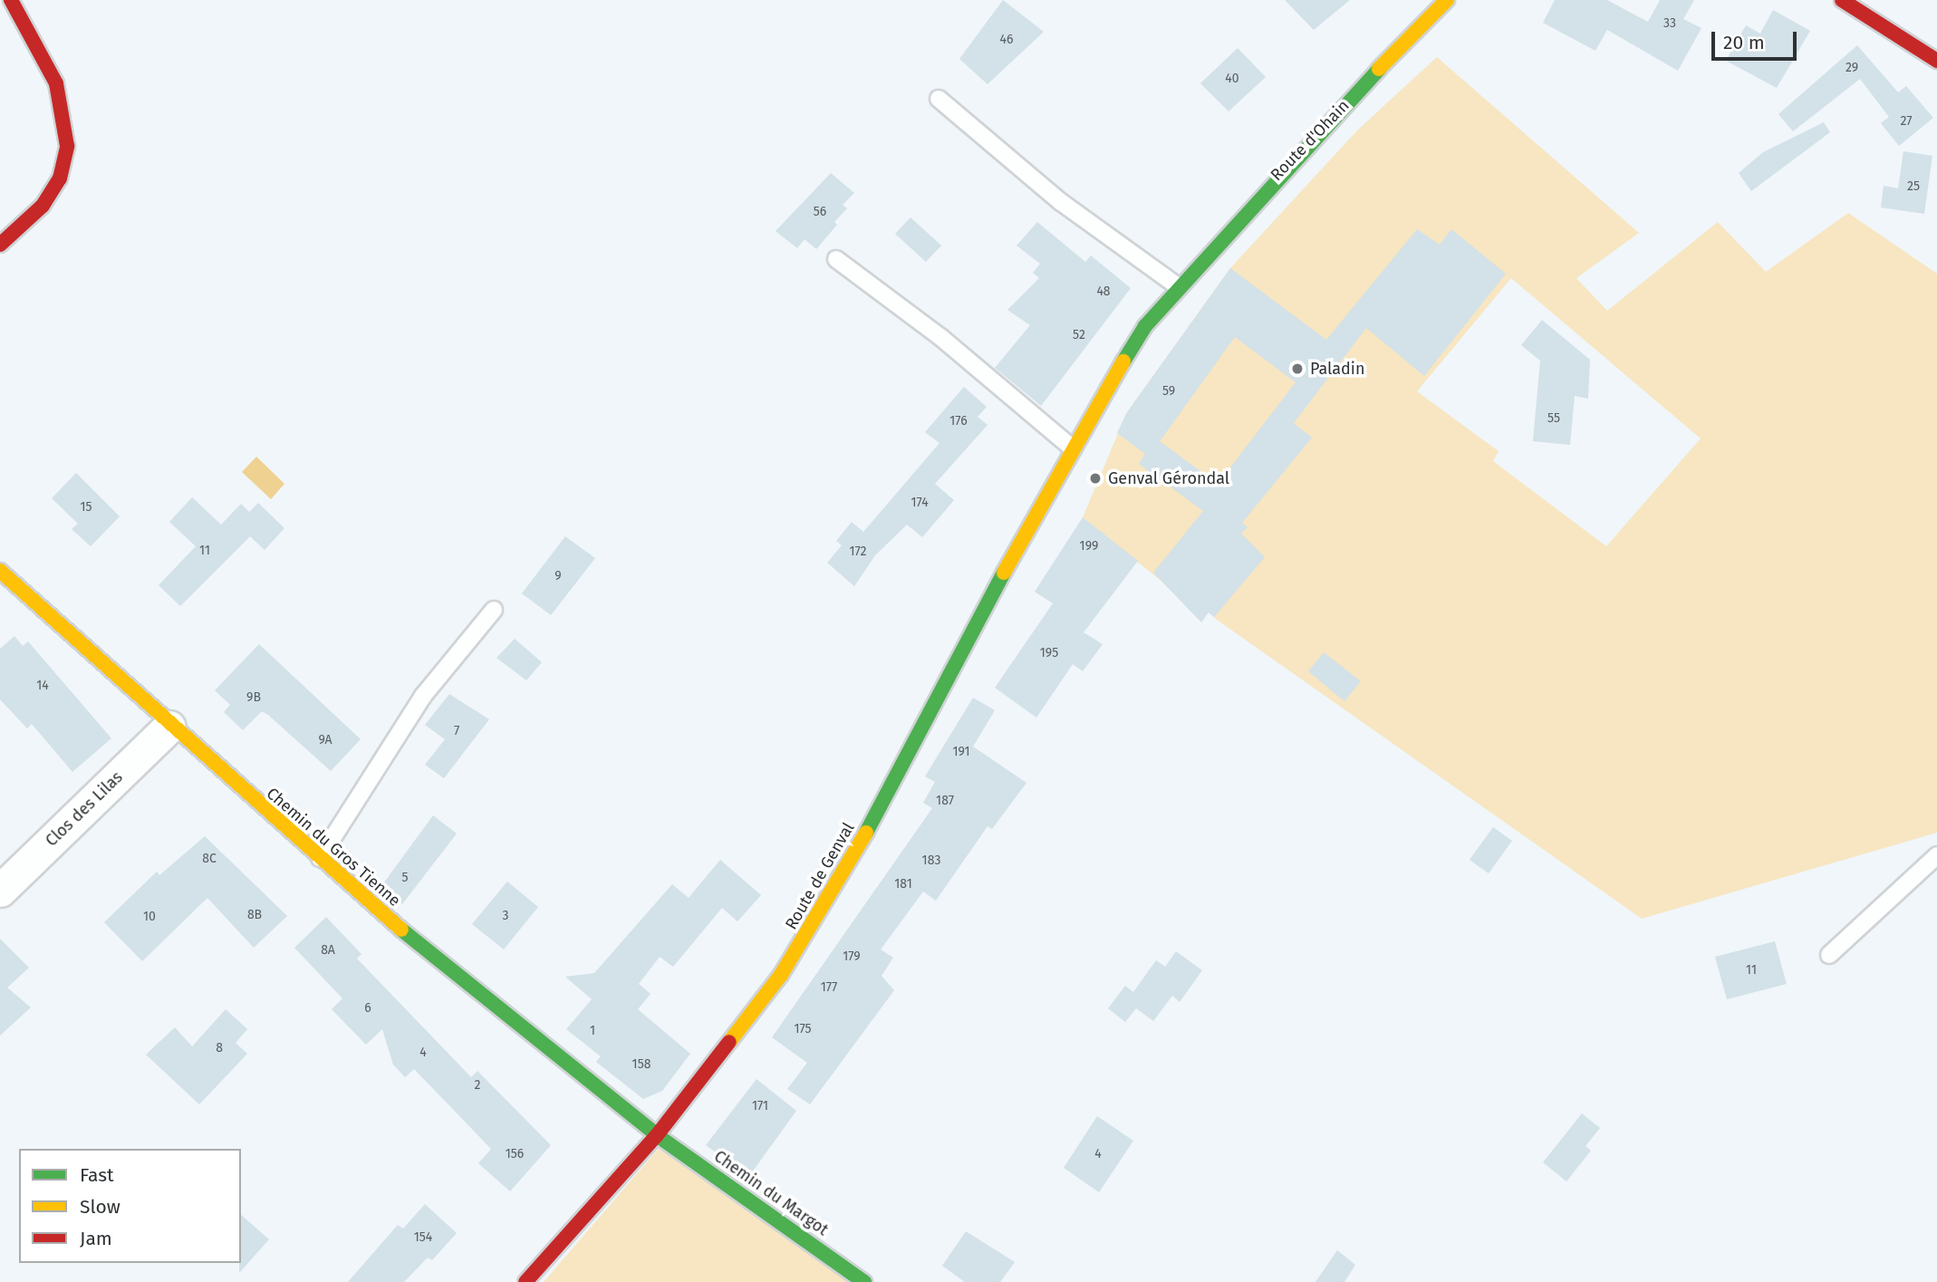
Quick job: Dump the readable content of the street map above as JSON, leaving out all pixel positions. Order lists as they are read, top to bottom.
{
  "streets": {
    "main road": [
      "Route d'Ohain",
      "Chemin du Gros Tienne",
      "Route de Genval",
      "Chemin du Margot"
    ],
    "street": ["Clos des Lilas"]
  },
  "crossings": [
    ["Route d'Ohain", "Route de Genval"],
    ["Clos des Lilas", "Chemin du Gros Tienne"],
    ["Chemin du Gros Tienne", "Route de Genval"],
    ["Chemin du Gros Tienne", "Chemin du Margot"],
    ["Route de Genval", "Chemin du Margot"]
  ],
  "places": ["Paladin", "Genval Gérondal"],
  "house_numbers": [
    "33",
    "46",
    "29",
    "40",
    "27",
    "25",
    "56",
    "48",
    "52",
    "59",
    "55",
    "176",
    "174",
    "15",
    "199",
    "11",
    "172",
    "9",
    "195",
    "14",
    "9B",
    "7",
    "9A",
    "191",
    "187",
    "8C",
    "183",
    "5",
    "181",
    "8B",
    "3",
    "10",
    "8A",
    "179",
    "11",
    "177",
    "6",
    "175",
    "1",
    "8",
    "4",
    "158",
    "2",
    "171",
    "156",
    "4",
    "154"
  ],
  "legend": ["Fast", "Slow", "Jam"],
  "scale_bar": "20 m"
}
